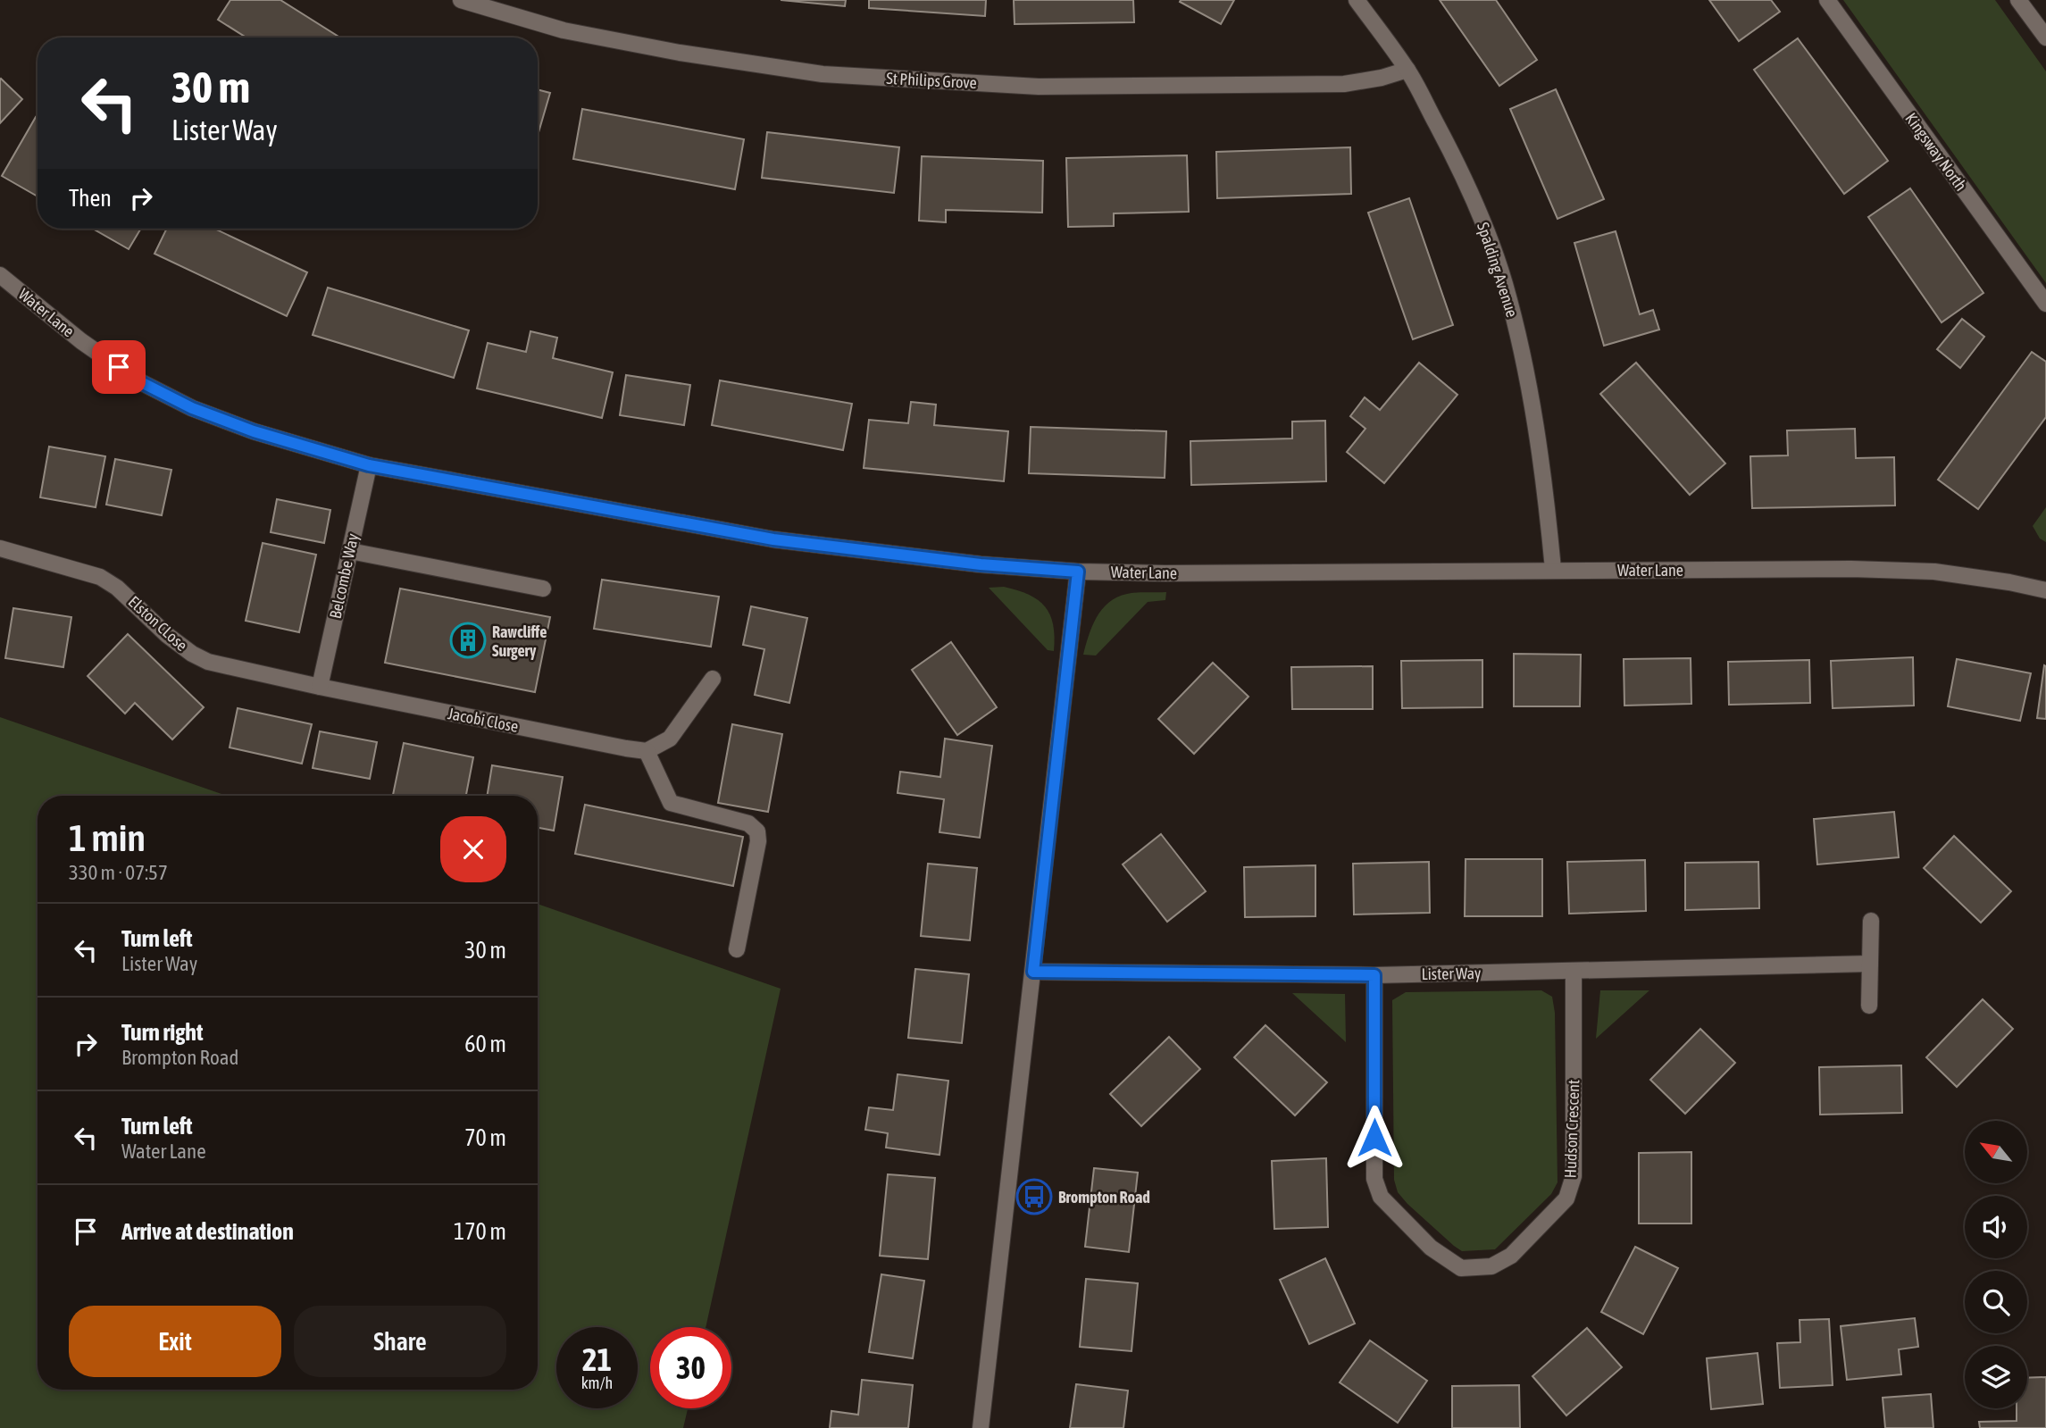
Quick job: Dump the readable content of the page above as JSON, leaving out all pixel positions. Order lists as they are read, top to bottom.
{
  "streets": {
    "street": [
      "St Philips Grove",
      "Kingsway North",
      "Spalding Avenue",
      "Water Lane",
      "Belcombe Way",
      "Elston CLose",
      "Jacobi Close",
      "Lister Way",
      "Hudson Crescent"
    ]
  },
  "crossings": [
    ["St Philips Grove", "Spalding Avenue"],
    ["Spalding Avenue", "Water Lane"],
    ["Water Lane", "Belcombe Way"],
    ["Belcombe Way", "Elston CLose"],
    ["Belcombe Way", "Jacobi Close"],
    ["Elston CLose", "Jacobi Close"],
    ["Lister Way", "Hudson Crescent"]
  ],
  "places": {
    "building": ["Rawcliffe Surgery"],
    "bus stop": ["Brompton Road"]
  },
  "north": "top left",
  "page": {
    "turn": ["30 m", "Lister Way"],
    "then": "Then",
    "heading": ["1 min", "330 m · 07:57"],
    "list": [
      {
        "name": "Turn left",
        "note": "Lister Way",
        "value": "30 m"
      },
      {
        "name": "Turn right",
        "note": "Brompton Road",
        "value": "60 m"
      },
      {
        "name": "Turn left",
        "note": "Water Lane",
        "value": "70 m"
      },
      {
        "name": "Arrive at destination",
        "value": "170 m"
      }
    ],
    "buttons": ["Exit", "Share"],
    "speed": "21 km/h",
    "limit": "30"
  }
}
